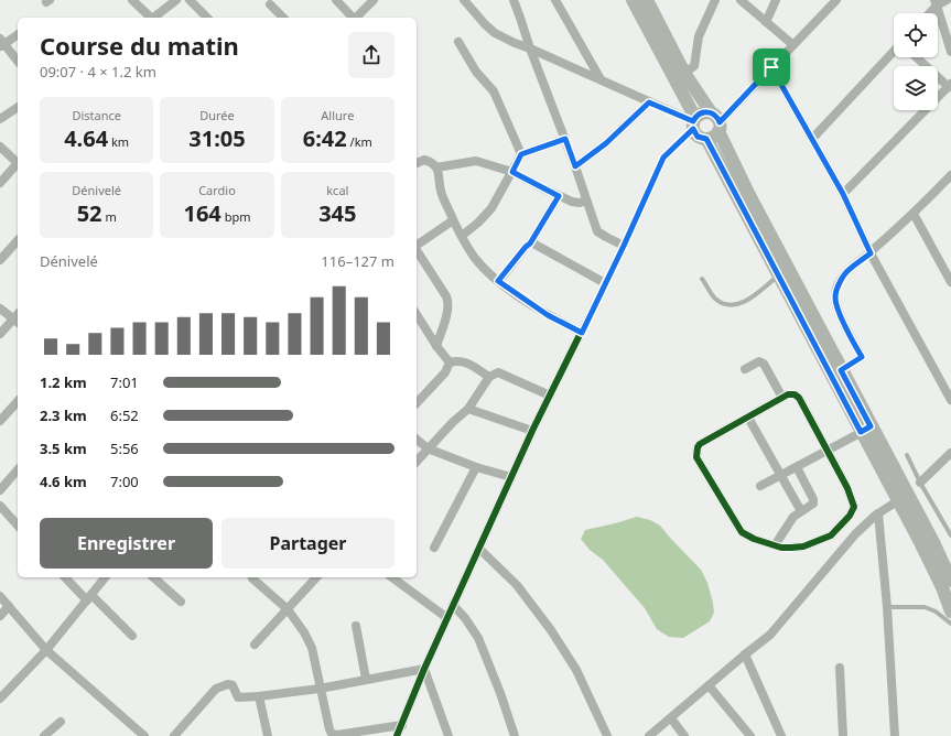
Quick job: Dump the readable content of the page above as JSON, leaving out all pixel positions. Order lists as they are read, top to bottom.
{
  "page": {
    "heading": ["Course du matin", "09:07 · 4 × 1.2 km"],
    "stats": [
      ["Distance", "4.64 km"],
      ["Durée", "31:05"],
      ["Allure", "6:42 /km"],
      ["Dénivelé", "52 m"],
      ["Cardio", "164 bpm"],
      ["kcal", "345"]
    ],
    "chart": ["Dénivelé", "116–127 m"],
    "list": [
      {
        "name": "1.2 km",
        "note": "7:01"
      },
      {
        "name": "2.3 km",
        "note": "6:52"
      },
      {
        "name": "3.5 km",
        "note": "5:56"
      },
      {
        "name": "4.6 km",
        "note": "7:00"
      }
    ],
    "buttons": ["Enregistrer", "Partager"]
  }
}
